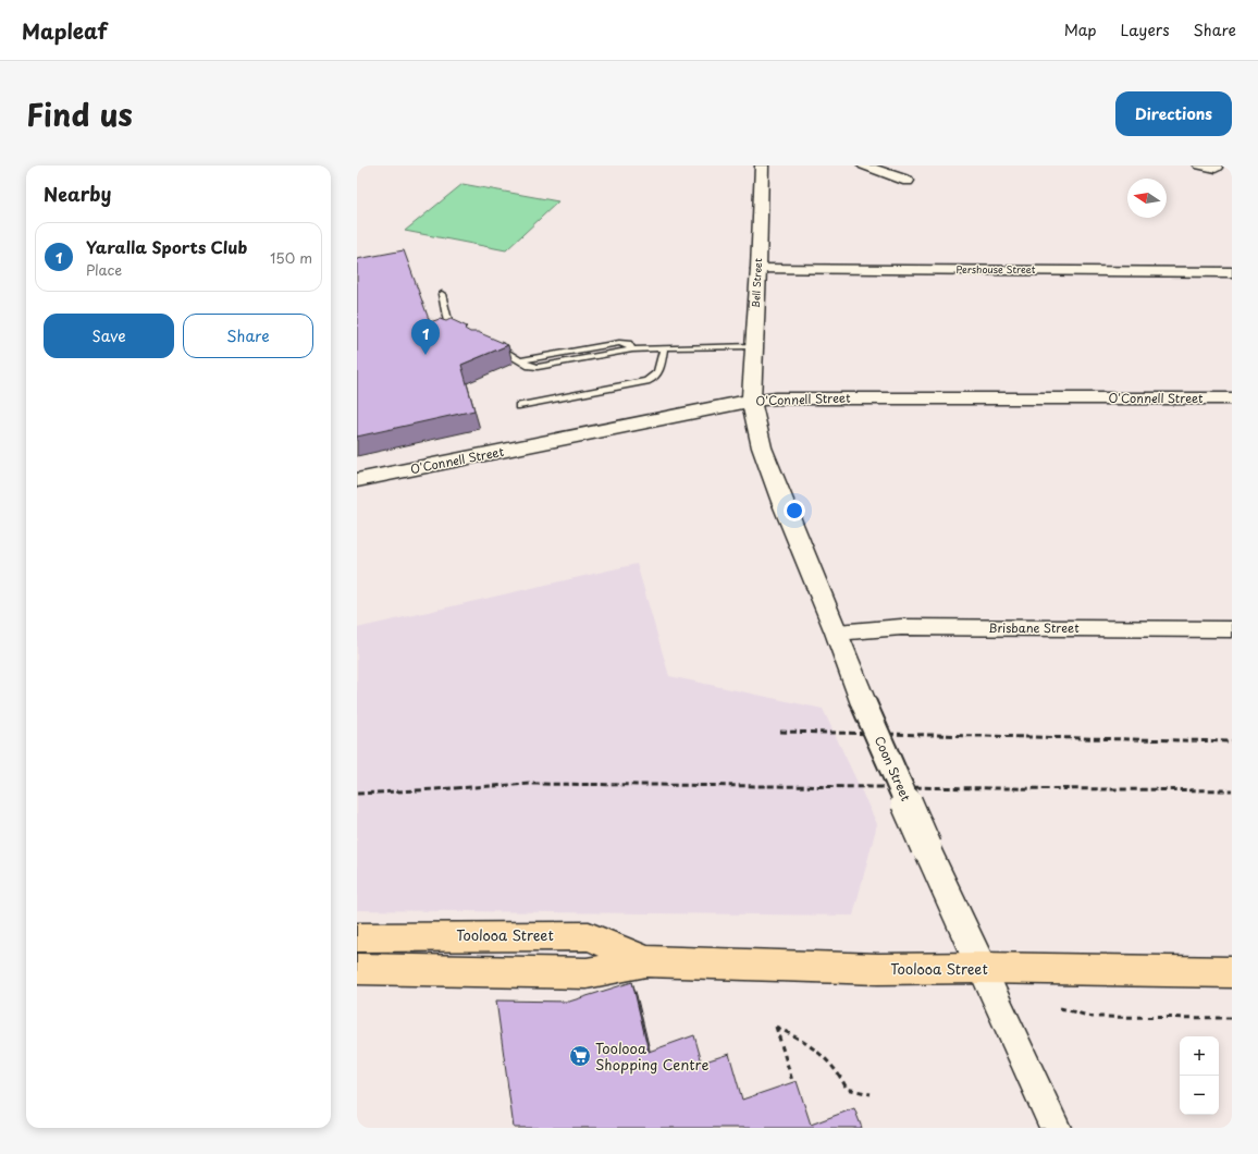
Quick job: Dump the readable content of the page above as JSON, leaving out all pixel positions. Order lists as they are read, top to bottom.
{
  "streets": {
    "main road": ["Toolooa Street"],
    "street": [
      "Pershouse Street",
      "Bell Street",
      "O'Connell Street",
      "Brisbane Street",
      "Coon Street"
    ]
  },
  "crossings": [
    ["Pershouse Street", "Bell Street"],
    ["Bell Street", "O'Connell Street"],
    ["Bell Street", "Coon Street"],
    ["O'Connell Street", "Coon Street"],
    ["Brisbane Street", "Coon Street"],
    ["Coon Street", "Toolooa Street"]
  ],
  "places": {
    "supermarket": ["Toolooa Shopping Centre"]
  },
  "north": "left",
  "page": {
    "header": "Mapleaf",
    "nav": ["Map", "Layers", "Share"],
    "title": "Find us",
    "buttons": [
      "Directions",
      ["Save", "Share"]
    ],
    "heading": "Nearby",
    "list": [
      {
        "mark": "1",
        "name": "Yaralla Sports Club",
        "note": "Place",
        "value": "150 m"
      }
    ],
    "pins": "1",
    "map_buttons": ["+", "−"]
  }
}
